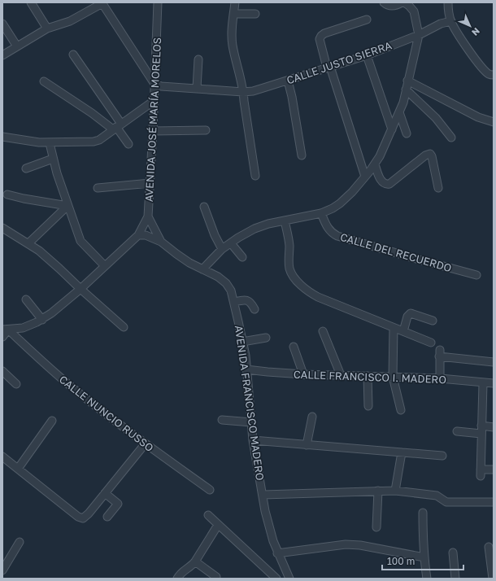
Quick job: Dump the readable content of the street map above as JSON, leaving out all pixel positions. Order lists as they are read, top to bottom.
{
  "streets": {
    "street": [
      "CALLE JUSTO SIERRA",
      "AVENIDA JOSÉ MARÍA MORELOS",
      "CALLE DEL RECUERDO",
      "CALLE FRANCISCO I. MADERO",
      "AVENIDA FRANCISCO MADERO",
      "CALLE NUNCIO RUSSO"
    ]
  },
  "crossings": [
    ["CALLE JUSTO SIERRA", "AVENIDA JOSÉ MARÍA MORELOS"],
    ["AVENIDA JOSÉ MARÍA MORELOS", "AVENIDA FRANCISCO MADERO"],
    ["AVENIDA JOSÉ MARÍA MORELOS", "CALLE NUNCIO RUSSO"],
    ["CALLE FRANCISCO I. MADERO", "AVENIDA FRANCISCO MADERO"]
  ],
  "scale_bar": "100 m",
  "north": "bottom right"
}
